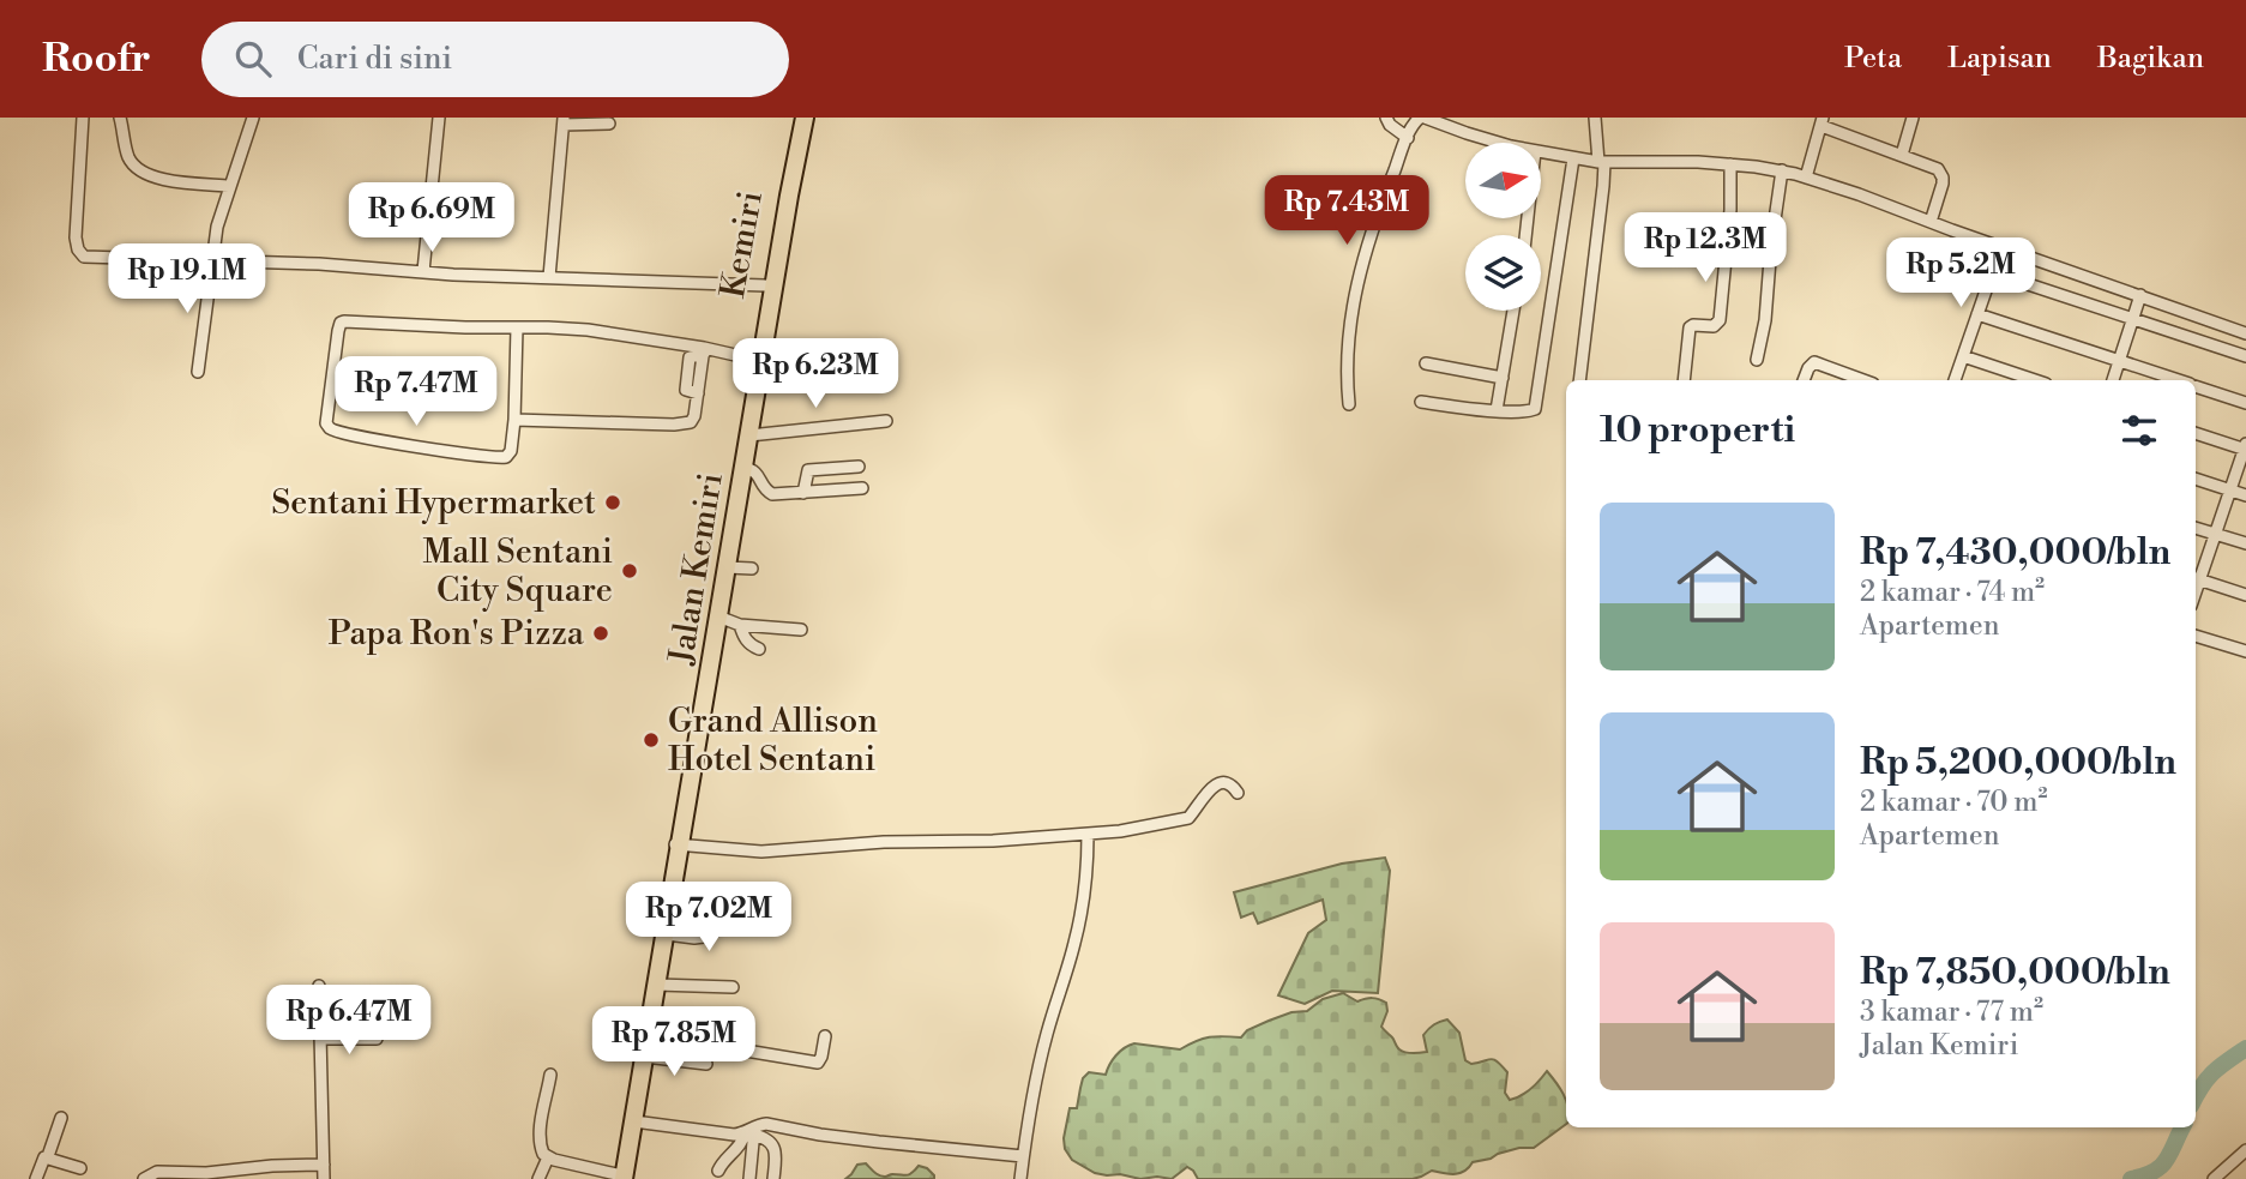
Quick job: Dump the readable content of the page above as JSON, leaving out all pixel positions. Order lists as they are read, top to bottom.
{
  "streets": {
    "highway": ["Kemiri", "Jalan Kemiri"]
  },
  "crossings": [
    ["Kemiri", "Jalan Kemiri"]
  ],
  "places": [
    "Sentani Hypermarket",
    "Mall Sentani City Square",
    "Papa Ron's Pizza",
    "Grand Allison Hotel Sentani"
  ],
  "north": "right",
  "page": {
    "header": "Roofr",
    "search": "Cari di sini",
    "nav": ["Peta", "Lapisan", "Bagikan"],
    "price": [
      "Rp 7.43M",
      "Rp 6.69M",
      "Rp 12.3M",
      "Rp 5.2M",
      "Rp 19.1M",
      "Rp 6.23M",
      "Rp 7.47M",
      "Rp 7.02M",
      "Rp 6.47M",
      "Rp 7.85M"
    ],
    "heading": "10 properti",
    "list": [
      {
        "name": "Rp 7,430,000/bln",
        "note": "2 kamar · 74 m² · Apartemen"
      },
      {
        "name": "Rp 5,200,000/bln",
        "note": "2 kamar · 70 m² · Apartemen"
      },
      {
        "name": "Rp 7,850,000/bln",
        "note": "3 kamar · 77 m² · Jalan Kemiri"
      }
    ]
  }
}
